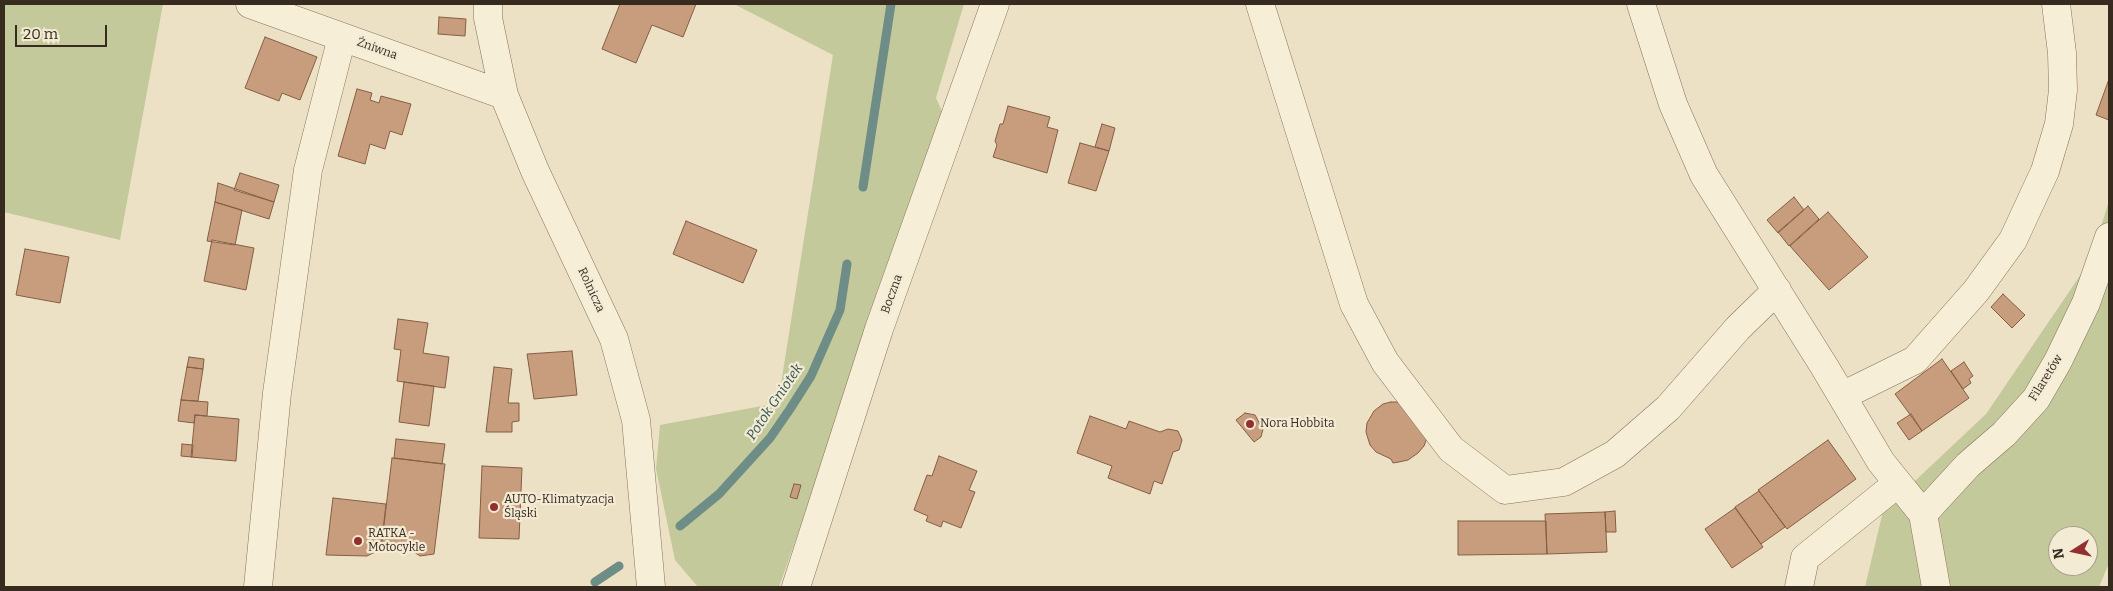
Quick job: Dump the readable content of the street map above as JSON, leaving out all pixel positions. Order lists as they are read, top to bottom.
{
  "streets": {
    "street": [
      "Żniwna",
      "Rolnicza",
      "Boczna",
      "Filaretów"
    ]
  },
  "crossings": [
    ["Żniwna", "Rolnicza"]
  ],
  "water": ["Potok Gniotek"],
  "places": ["Nora Hobbita", "AUTO-Klimatyzacja Śląski", "RATKA - Motocykle"],
  "scale_bar": "20 m",
  "north": "left"
}
